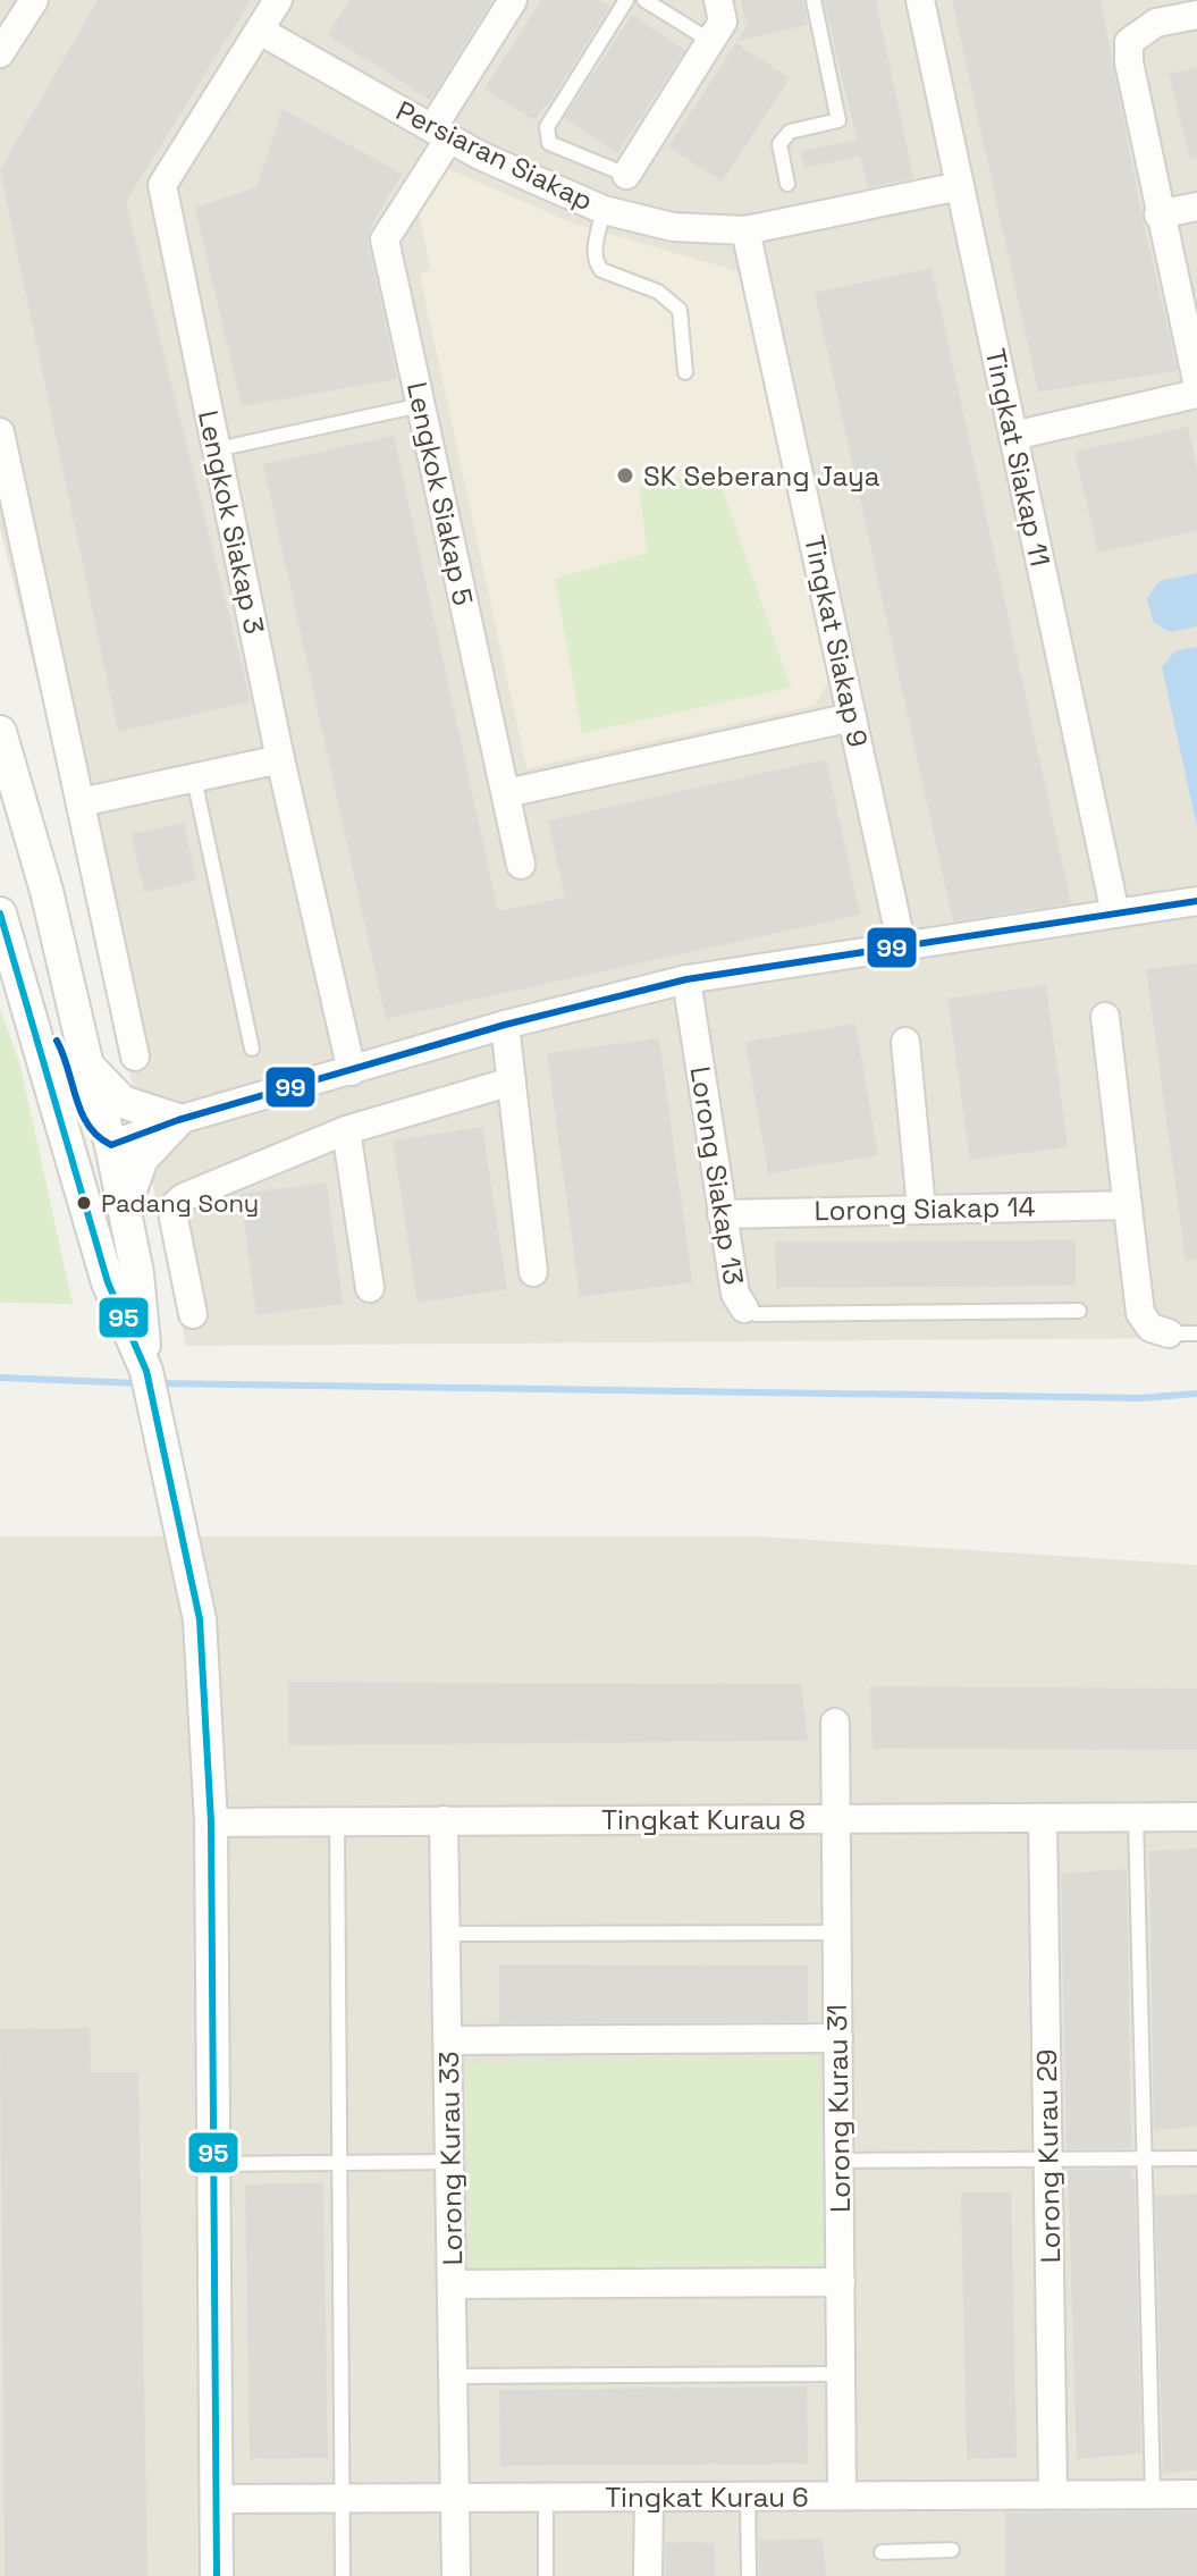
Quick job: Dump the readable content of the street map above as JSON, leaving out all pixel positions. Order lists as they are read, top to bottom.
{
  "streets": {
    "street": [
      "Persiaran Siakap",
      "Tingkat Siakap 11",
      "Lengkok Siakap 5",
      "Lengkok Siakap 3",
      "Tingkat Siakap 9",
      "Lorong Siakap 13",
      "Lorong Siakap 14",
      "Tingkat Kurau 8",
      "Lorong Kurau 31",
      "Lorong Kurau 29",
      "Lorong Kurau 33",
      "Tingkat Kurau 6"
    ]
  },
  "crossings": [
    ["Persiaran Siakap", "Tingkat Siakap 11"],
    ["Persiaran Siakap", "Lengkok Siakap 5"],
    ["Persiaran Siakap", "Lengkok Siakap 3"],
    ["Persiaran Siakap", "Tingkat Siakap 9"],
    ["Lorong Siakap 13", "Lorong Siakap 14"],
    ["Tingkat Kurau 8", "Lorong Kurau 31"],
    ["Tingkat Kurau 8", "Lorong Kurau 29"],
    ["Tingkat Kurau 8", "Lorong Kurau 33"],
    ["Lorong Kurau 31", "Tingkat Kurau 6"],
    ["Lorong Kurau 29", "Tingkat Kurau 6"],
    ["Lorong Kurau 33", "Tingkat Kurau 6"]
  ],
  "places": ["SK Seberang Jaya", "Padang Sony"],
  "lines": ["transit line 99", "transit line 95"]
}
